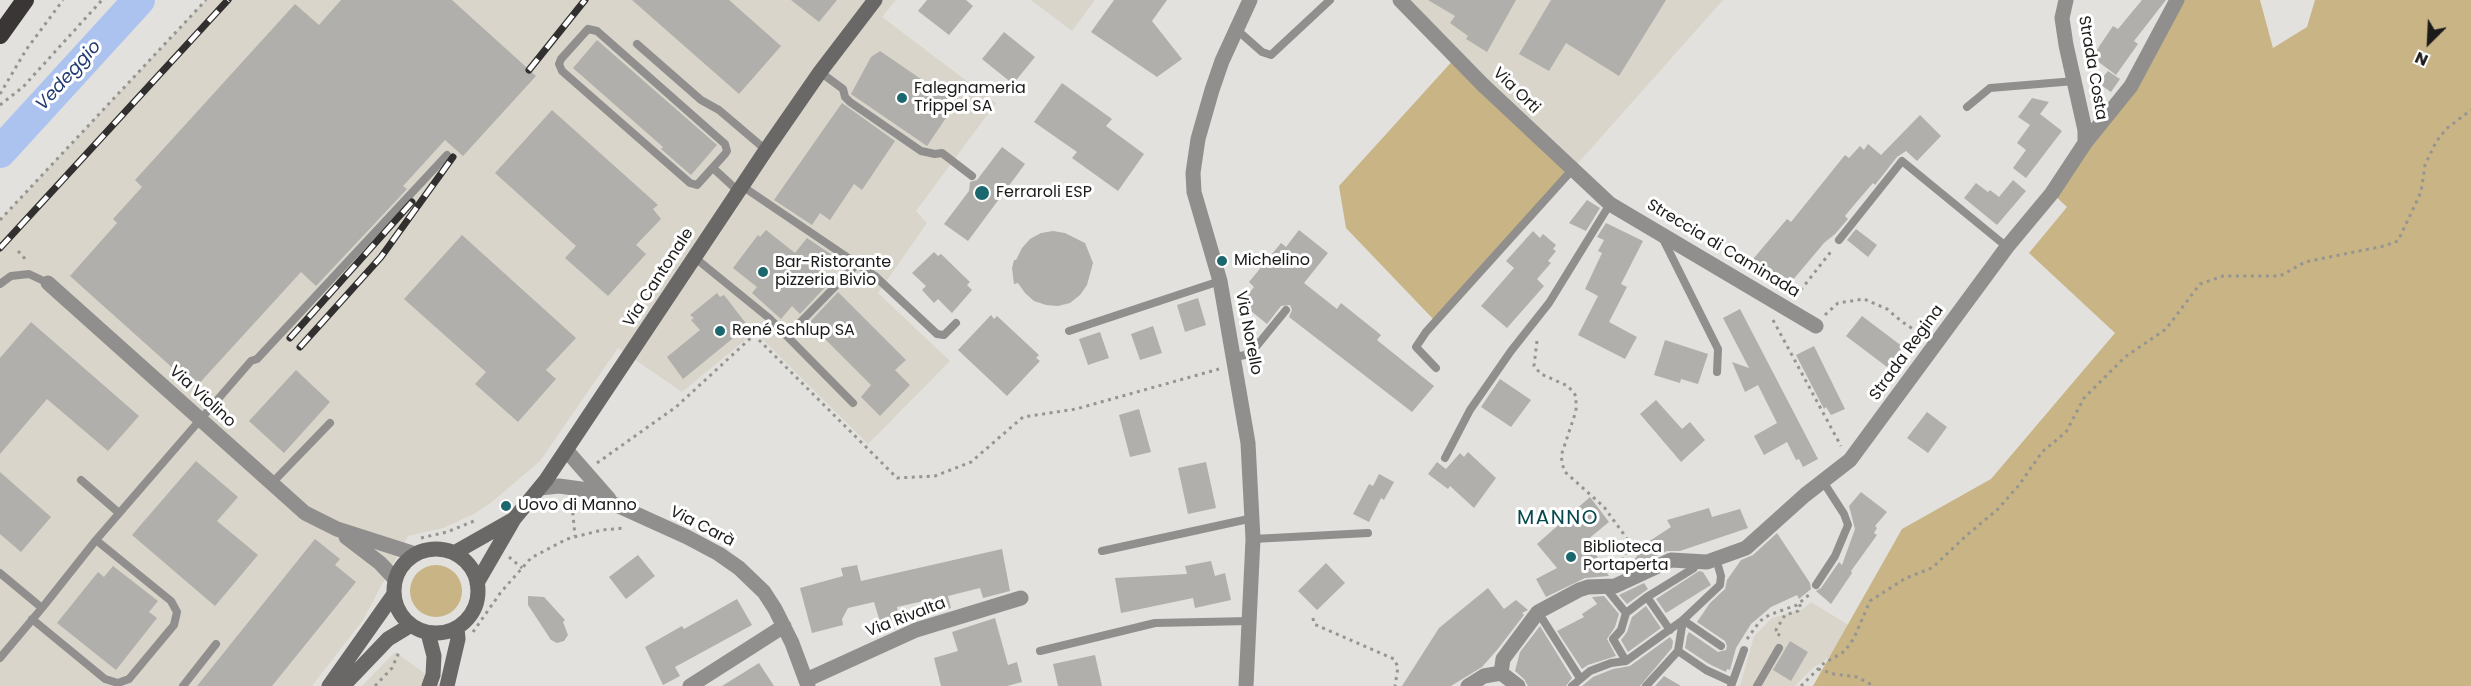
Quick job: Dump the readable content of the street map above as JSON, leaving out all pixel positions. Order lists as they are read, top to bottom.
{
  "streets": {
    "main road": ["Via Cantonale"],
    "street": [
      "Strada Costa",
      "Via Orti",
      "Streccia di Caminada",
      "Via Norello",
      "Strada Regina",
      "Via Violino",
      "Via Carà",
      "Via Rivalta"
    ]
  },
  "crossings": [
    ["Strada Costa", "Strada Regina"],
    ["Via Orti", "Streccia di Caminada"],
    ["Via Carà", "Via Rivalta"]
  ],
  "districts": ["MANNO"],
  "water": ["Vedeggio"],
  "places": [
    "Falegnameria Trippel SA",
    "Ferraroli ESP",
    "Michelino",
    "Bar-Ristorante pizzeria Bivio",
    "René Schlup SA",
    "Uovo di Manno",
    "Biblioteca Portaperta"
  ],
  "north": "bottom left"
}
